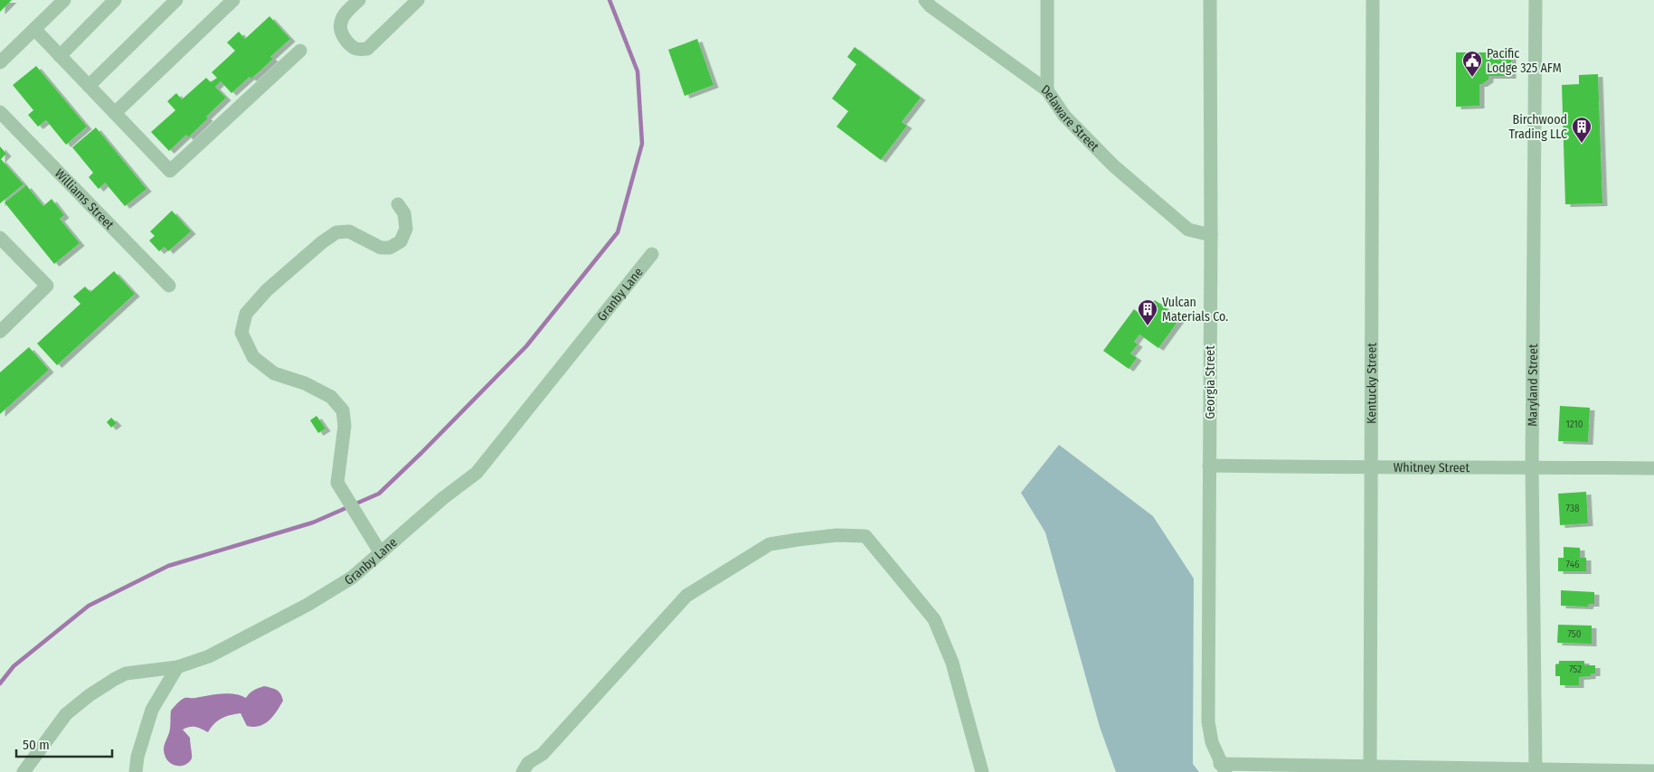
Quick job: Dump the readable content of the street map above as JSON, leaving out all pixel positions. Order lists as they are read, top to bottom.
{
  "streets": {
    "street": [
      "Delaware Street",
      "Williams Street",
      "Granby Lane",
      "Georgia Street",
      "Kentucky Street",
      "Maryland Street",
      "Whitney Street"
    ]
  },
  "crossings": [
    ["Delaware Street", "Georgia Street"],
    ["Georgia Street", "Whitney Street"],
    ["Kentucky Street", "Whitney Street"],
    ["Maryland Street", "Whitney Street"]
  ],
  "places": {
    "public building": ["Pacific Lodge 325 AFM"],
    "building": ["Birchwood Trading LLC", "Vulcan Materials Co."]
  },
  "house_numbers": [
    "1210",
    "738",
    "746",
    "750",
    "752"
  ],
  "scale_bar": "50 m"
}
